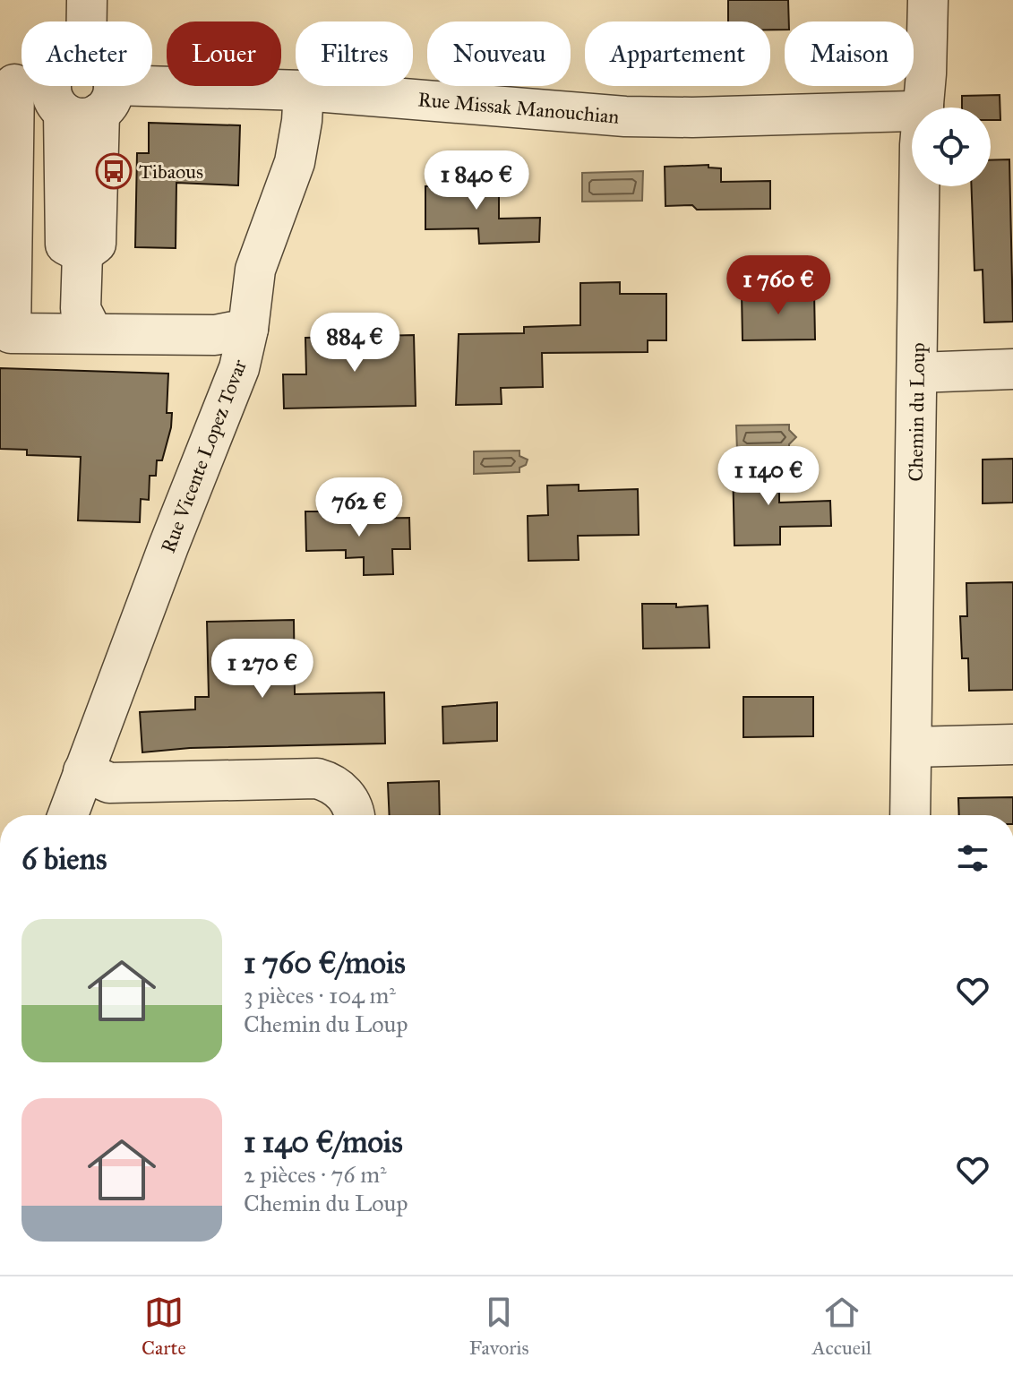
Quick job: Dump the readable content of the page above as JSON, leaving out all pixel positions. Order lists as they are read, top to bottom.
{
  "streets": {
    "street": ["Rue Missak Manouchian", "Chemin du Loup", "Rue Vicente Lopez Tovar"]
  },
  "crossings": [
    ["Rue Missak Manouchian", "Chemin du Loup"],
    ["Rue Missak Manouchian", "Rue Vicente Lopez Tovar"]
  ],
  "places": {
    "bus stop": ["Tibaous"]
  },
  "page": {
    "chip": [
      "Acheter",
      "Louer",
      "Filtres",
      "Nouveau",
      "Appartement",
      "Maison"
    ],
    "price": [
      "1 840 €",
      "1 760 €",
      "884 €",
      "1 140 €",
      "762 €",
      "1 270 €"
    ],
    "heading": "6 biens",
    "list": [
      {
        "name": "1 760 €/mois",
        "note": "3 pièces · 104 m² · Chemin du Loup"
      },
      {
        "name": "1 140 €/mois",
        "note": "2 pièces · 76 m² · Chemin du Loup"
      }
    ],
    "tabs": ["Carte", "Favoris", "Accueil"]
  }
}
